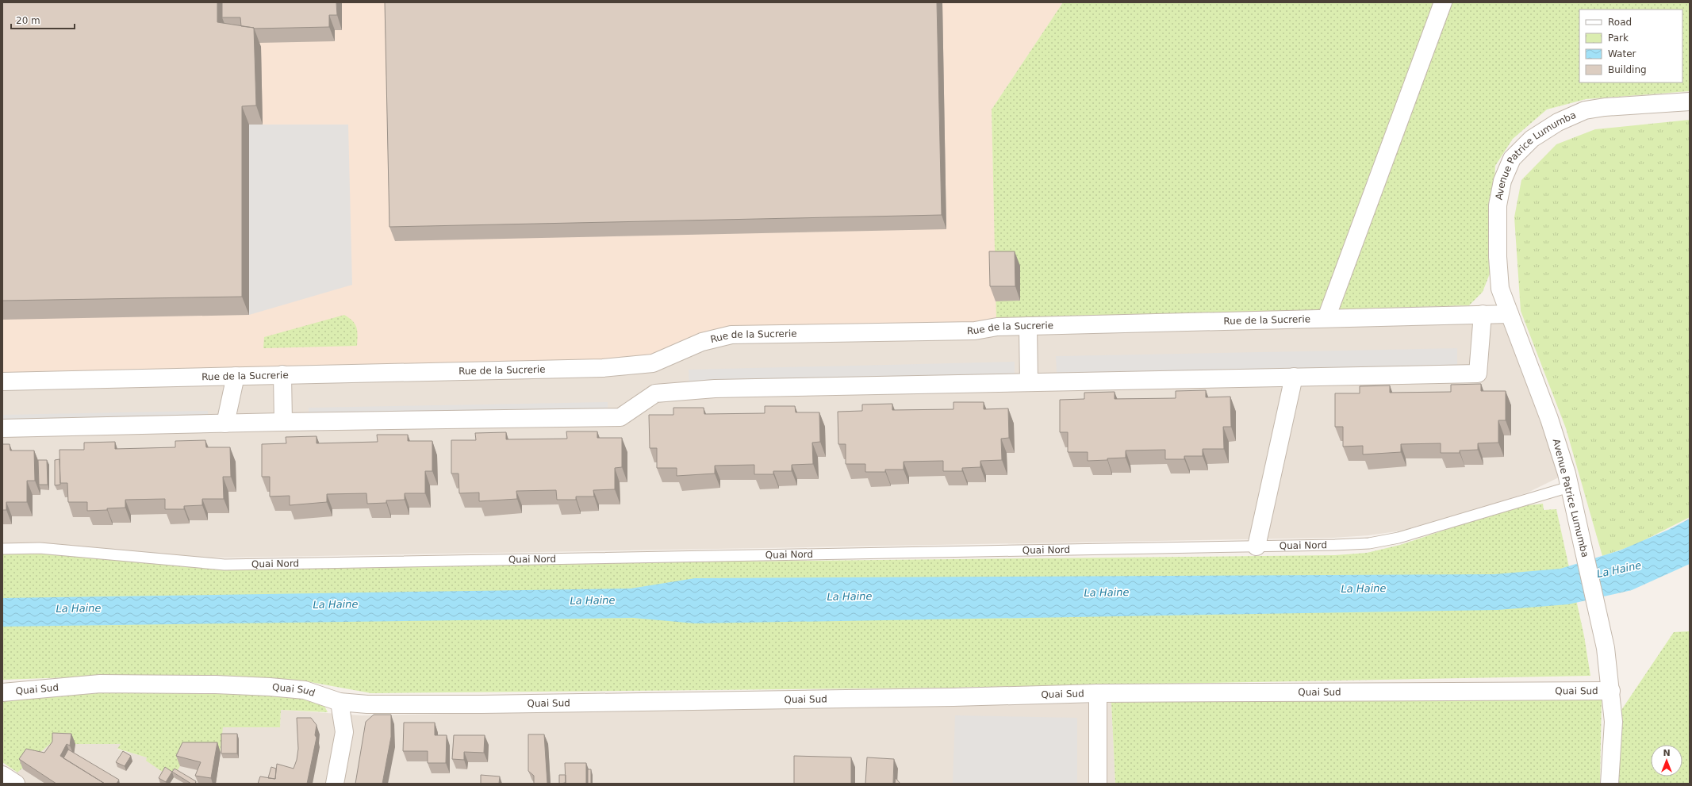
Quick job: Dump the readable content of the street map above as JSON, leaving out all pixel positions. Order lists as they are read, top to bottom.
{
  "streets": {
    "street": ["Avenue Patrice Lumumba", "Rue de la Sucrerie", "Quai Sud"],
    "lane": ["Quai Nord"]
  },
  "crossings": [
    ["Avenue Patrice Lumumba", "Rue de la Sucrerie"],
    ["Avenue Patrice Lumumba", "Quai Nord"],
    ["Avenue Patrice Lumumba", "Quai Sud"]
  ],
  "water": ["La Haine"],
  "legend": [
    "Road",
    "Park",
    "Water",
    "Building"
  ],
  "scale_bar": "20 m",
  "north": "top"
}
